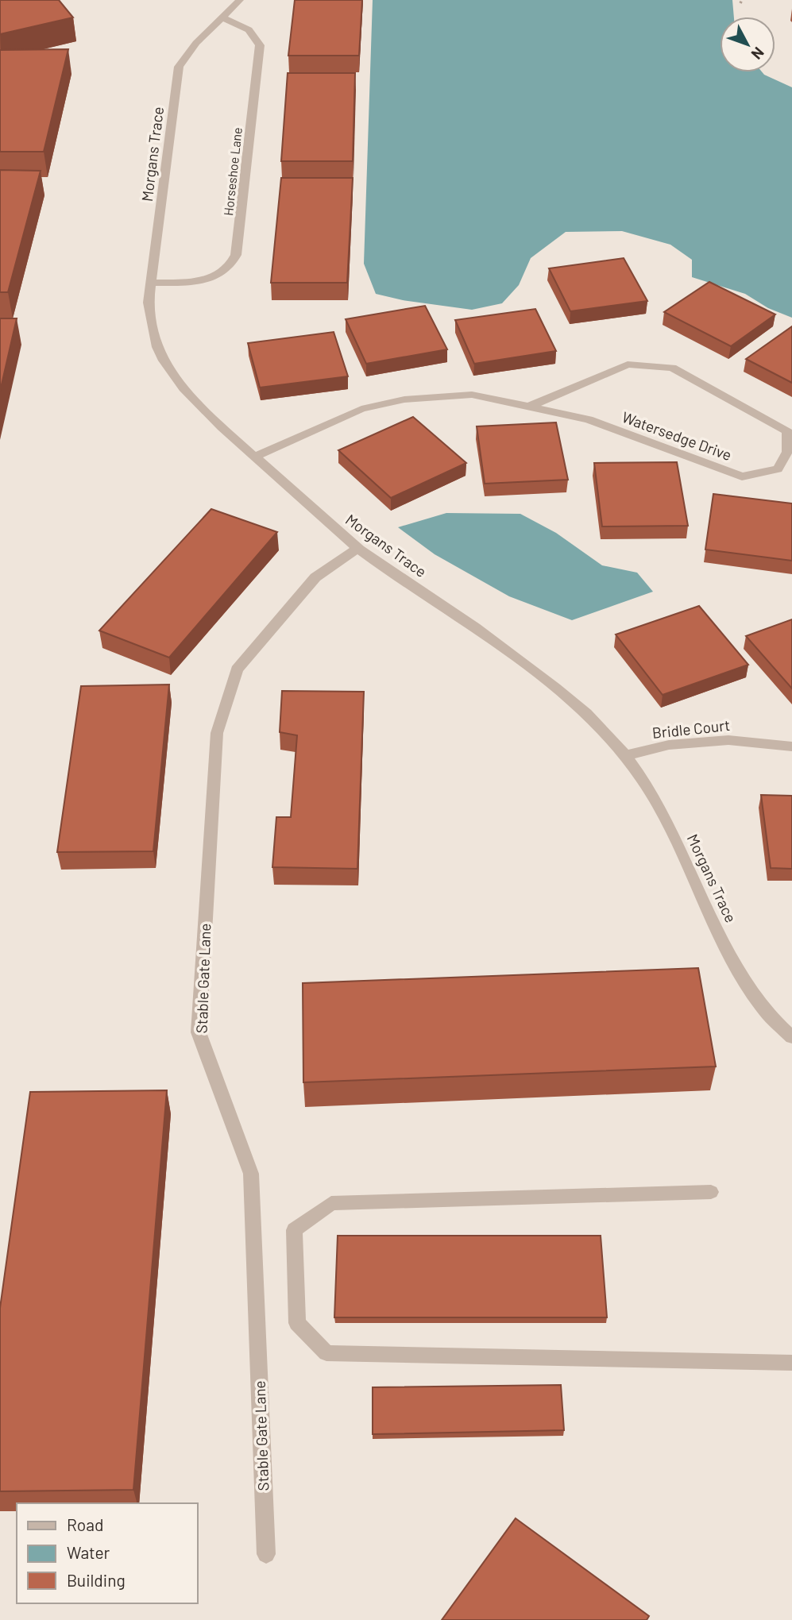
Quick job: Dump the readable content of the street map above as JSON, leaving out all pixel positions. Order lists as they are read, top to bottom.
{
  "streets": {
    "street": [
      "Morgans Trace",
      "Horseshoe Lane",
      "Watersedge Drive",
      "Bridle Court",
      "Stable Gate Lane"
    ]
  },
  "crossings": [
    ["Morgans Trace", "Horseshoe Lane"],
    ["Morgans Trace", "Watersedge Drive"],
    ["Morgans Trace", "Bridle Court"],
    ["Morgans Trace", "Stable Gate Lane"]
  ],
  "legend": ["Road", "Water", "Building"],
  "north": "bottom right"
}
